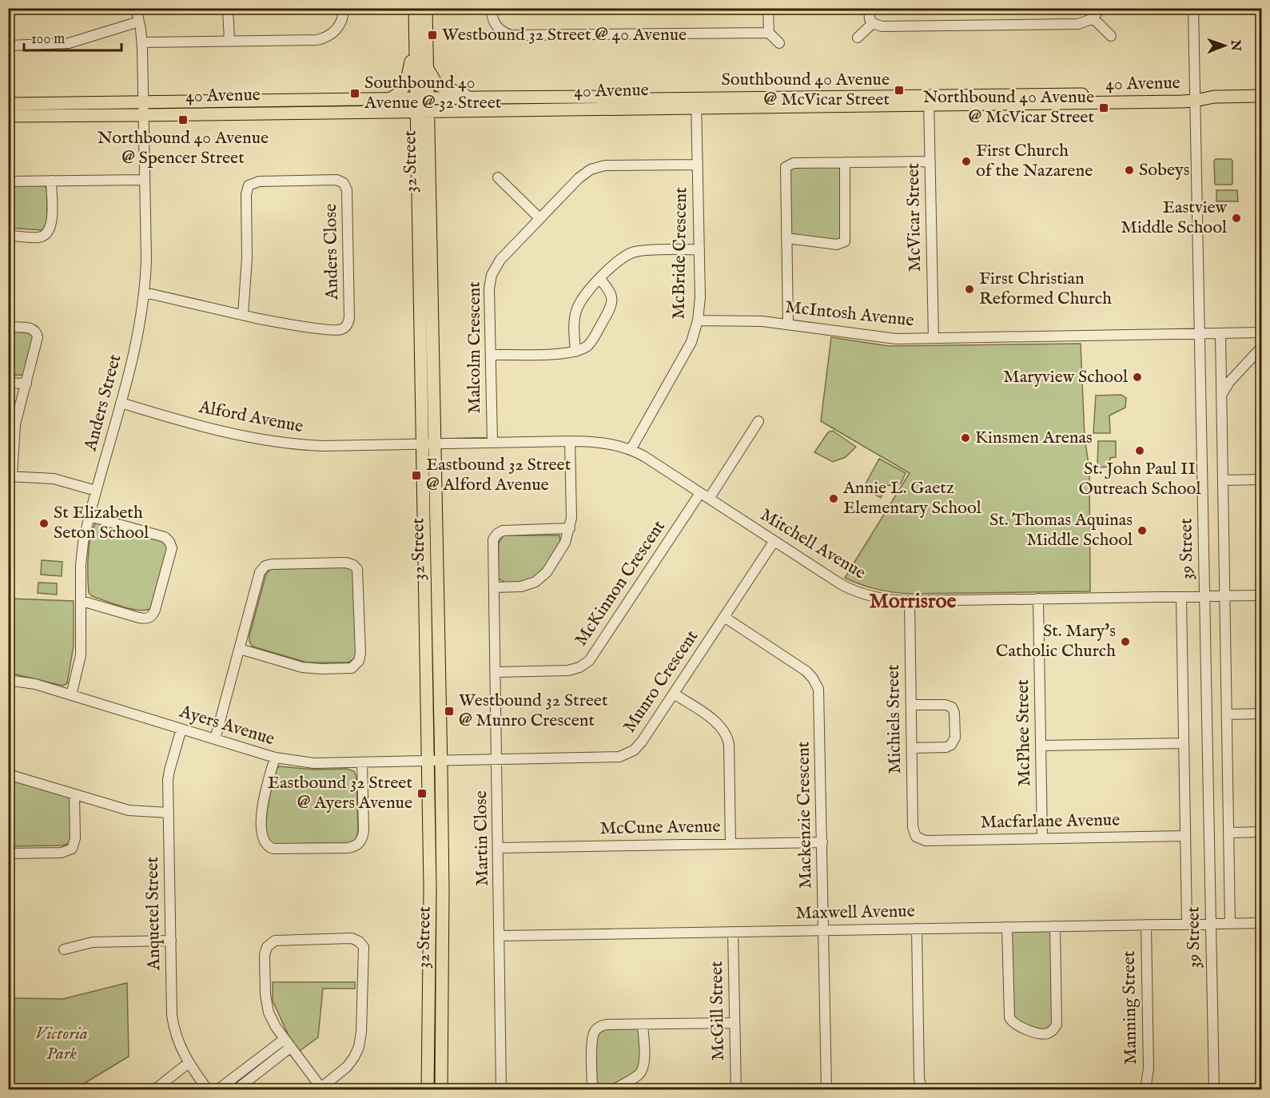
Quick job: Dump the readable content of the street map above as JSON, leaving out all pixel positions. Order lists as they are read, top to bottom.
{
  "streets": {
    "main road": ["40 Avenue", "32 Street"],
    "street": [
      "McVicar Street",
      "Anders Close",
      "McBride Crescent",
      "McIntosh Avenue",
      "Malcolm Crescent",
      "Anders Street",
      "Alford Avenue",
      "Mitchell Avenue",
      "39 Street",
      "McKinnon Crescent",
      "Munro Crescent",
      "Michiels Street",
      "Ayers Avenue",
      "McPhee Street",
      "Mackenzie Crescent",
      "Macfarlane Avenue",
      "McCune Avenue",
      "Martin Close",
      "Maxwell Avenue",
      "Anquetel Street",
      "Manning Street",
      "McGill Street"
    ]
  },
  "crossings": [
    ["40 Avenue", "32 Street"],
    ["40 Avenue", "McVicar Street"],
    ["40 Avenue", "McBride Crescent"],
    ["40 Avenue", "Anders Street"],
    ["40 Avenue", "39 Street"],
    ["32 Street", "Alford Avenue"],
    ["32 Street", "Mitchell Avenue"],
    ["32 Street", "Munro Crescent"],
    ["32 Street", "Ayers Avenue"],
    ["McVicar Street", "McIntosh Avenue"],
    ["Anders Close", "Anders Street"],
    ["McBride Crescent", "McIntosh Avenue"],
    ["McBride Crescent", "Malcolm Crescent"],
    ["McBride Crescent", "Mitchell Avenue"],
    ["McIntosh Avenue", "39 Street"],
    ["Malcolm Crescent", "Mitchell Avenue"],
    ["Anders Street", "Alford Avenue"],
    ["Anders Street", "Ayers Avenue"],
    ["Alford Avenue", "Mitchell Avenue"],
    ["Mitchell Avenue", "39 Street"],
    ["Mitchell Avenue", "McKinnon Crescent"],
    ["Mitchell Avenue", "Munro Crescent"],
    ["Mitchell Avenue", "Michiels Street"],
    ["Mitchell Avenue", "McPhee Street"],
    ["39 Street", "Macfarlane Avenue"],
    ["39 Street", "Maxwell Avenue"],
    ["McKinnon Crescent", "Martin Close"],
    ["Munro Crescent", "Ayers Avenue"],
    ["Munro Crescent", "Mackenzie Crescent"],
    ["Munro Crescent", "Martin Close"],
    ["Michiels Street", "Macfarlane Avenue"],
    ["Ayers Avenue", "Anquetel Street"],
    ["McPhee Street", "Macfarlane Avenue"],
    ["Mackenzie Crescent", "McCune Avenue"],
    ["Mackenzie Crescent", "Maxwell Avenue"],
    ["McCune Avenue", "Martin Close"],
    ["Martin Close", "Maxwell Avenue"],
    ["Maxwell Avenue", "Manning Street"],
    ["Maxwell Avenue", "McGill Street"]
  ],
  "districts": ["Morrisroe"],
  "parks": ["Victoria Park"],
  "places": {
    "transit": [
      "Westbound 32 Street @ 40 Avenue",
      "Southbound 40 Avenue @ McVicar Street",
      "Southbound 40 Avenue @ 32 Street",
      "Northbound 40 Avenue @ McVicar Street",
      "Northbound 40 Avenue @ Spencer Street",
      "Eastbound 32 Street @ Alford Avenue",
      "Westbound 32 Street @ Munro Crescent",
      "Eastbound 32 Street @ Ayers Avenue"
    ],
    "other": [
      "First Church of the Nazarene",
      "Sobeys",
      "Eastview Middle School",
      "First Christian Reformed Church",
      "Maryview School",
      "Kinsmen Arenas",
      "St. John Paul II Outreach School",
      "Annie L. Gaetz Elementary School",
      "St Elizabeth Seton School",
      "St. Thomas Aquinas Middle School",
      "St. Mary's Catholic Church"
    ]
  },
  "scale_bar": "100 m",
  "north": "right"
}
